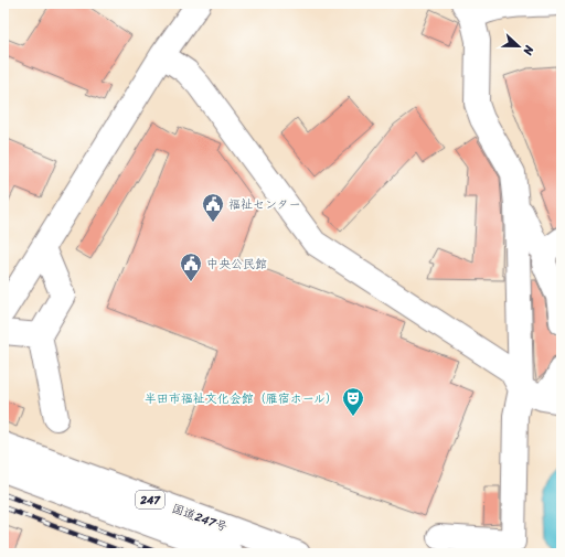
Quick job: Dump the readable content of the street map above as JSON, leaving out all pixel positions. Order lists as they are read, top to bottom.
{
  "streets": {
    "main road": ["247", "国道247号"]
  },
  "places": {
    "public building": ["福祉センター", "中央公民館"],
    "theatre": ["半田市福祉文化会館（雁宿ホール）"]
  },
  "north": "right"
}
